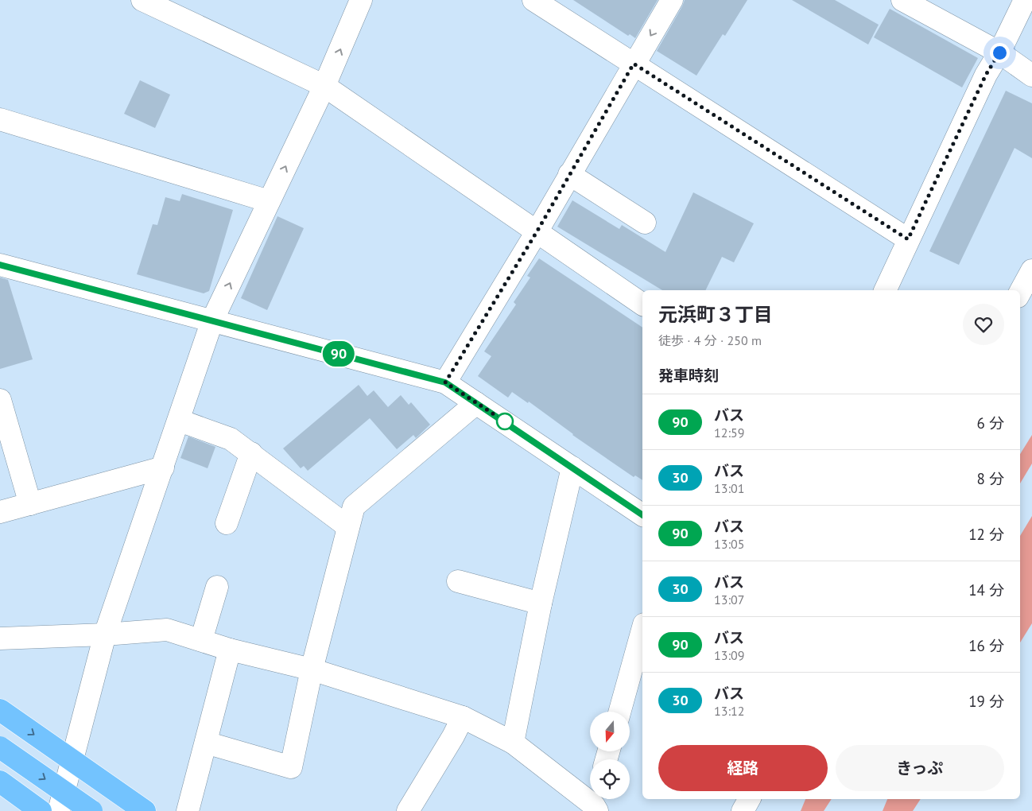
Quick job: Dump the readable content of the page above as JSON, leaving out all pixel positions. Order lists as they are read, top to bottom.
{
  "lines": ["bus line 90"],
  "north": "bottom",
  "page": {
    "on_map": "90",
    "heading": [
      ["元浜町３丁目", "徒歩 · 4 分 · 250 m"],
      "発車時刻"
    ],
    "list": [
      {
        "mark": "90",
        "name": "バス",
        "note": "12:59",
        "value": "6 分"
      },
      {
        "mark": "30",
        "name": "バス",
        "note": "13:01",
        "value": "8 分"
      },
      {
        "mark": "90",
        "name": "バス",
        "note": "13:05",
        "value": "12 分"
      },
      {
        "mark": "30",
        "name": "バス",
        "note": "13:07",
        "value": "14 分"
      },
      {
        "mark": "90",
        "name": "バス",
        "note": "13:09",
        "value": "16 分"
      },
      {
        "mark": "30",
        "name": "バス",
        "note": "13:12",
        "value": "19 分"
      }
    ],
    "buttons": ["経路", "きっぷ"]
  }
}
